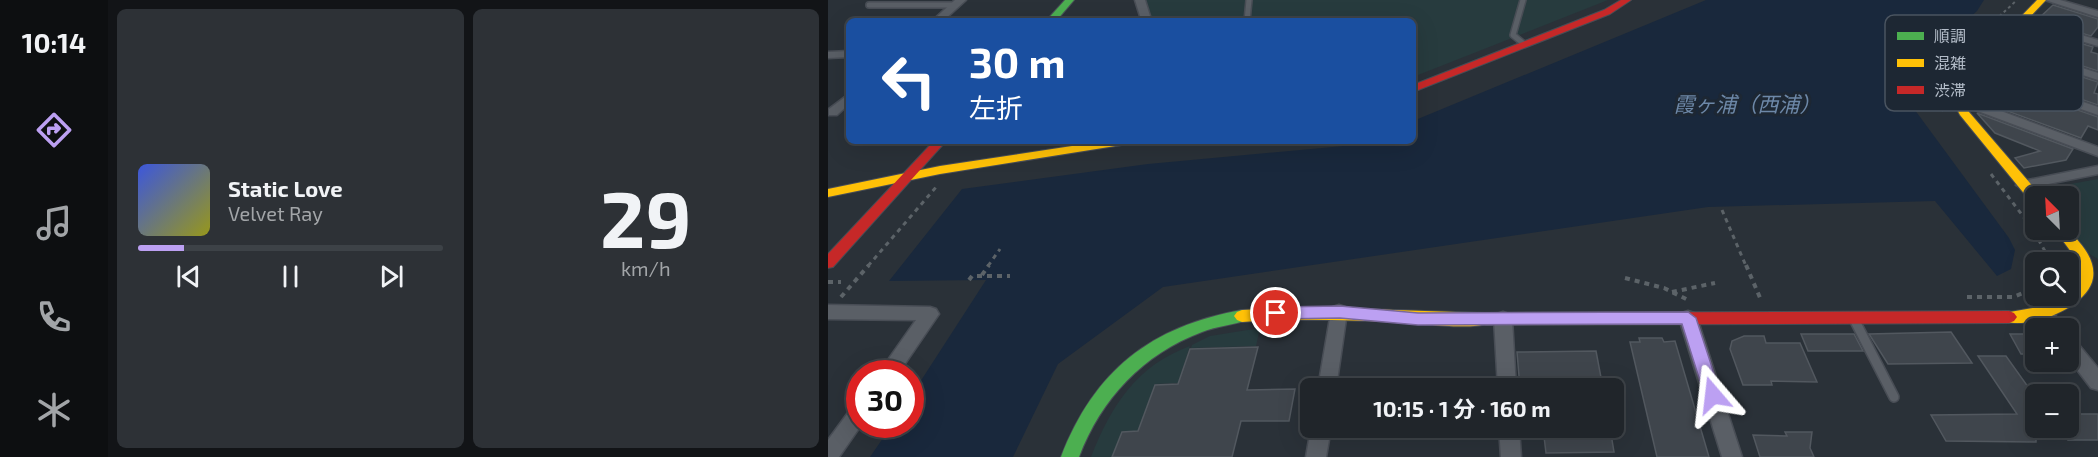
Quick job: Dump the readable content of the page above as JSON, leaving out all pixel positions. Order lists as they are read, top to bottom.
{
  "water": ["霞ヶ浦（西浦）"],
  "legend": ["順調", "混雑", "渋滞"],
  "north": "top left",
  "page": {
    "tabs": "10:14",
    "tile": ["29", "km/h"],
    "turn": ["30 m", "左折"],
    "song": ["Static Love", "Velvet Ray"],
    "map_buttons": ["+", "−"],
    "limit": "30",
    "trip": "10:15 · 1 分 · 160 m"
  }
}
